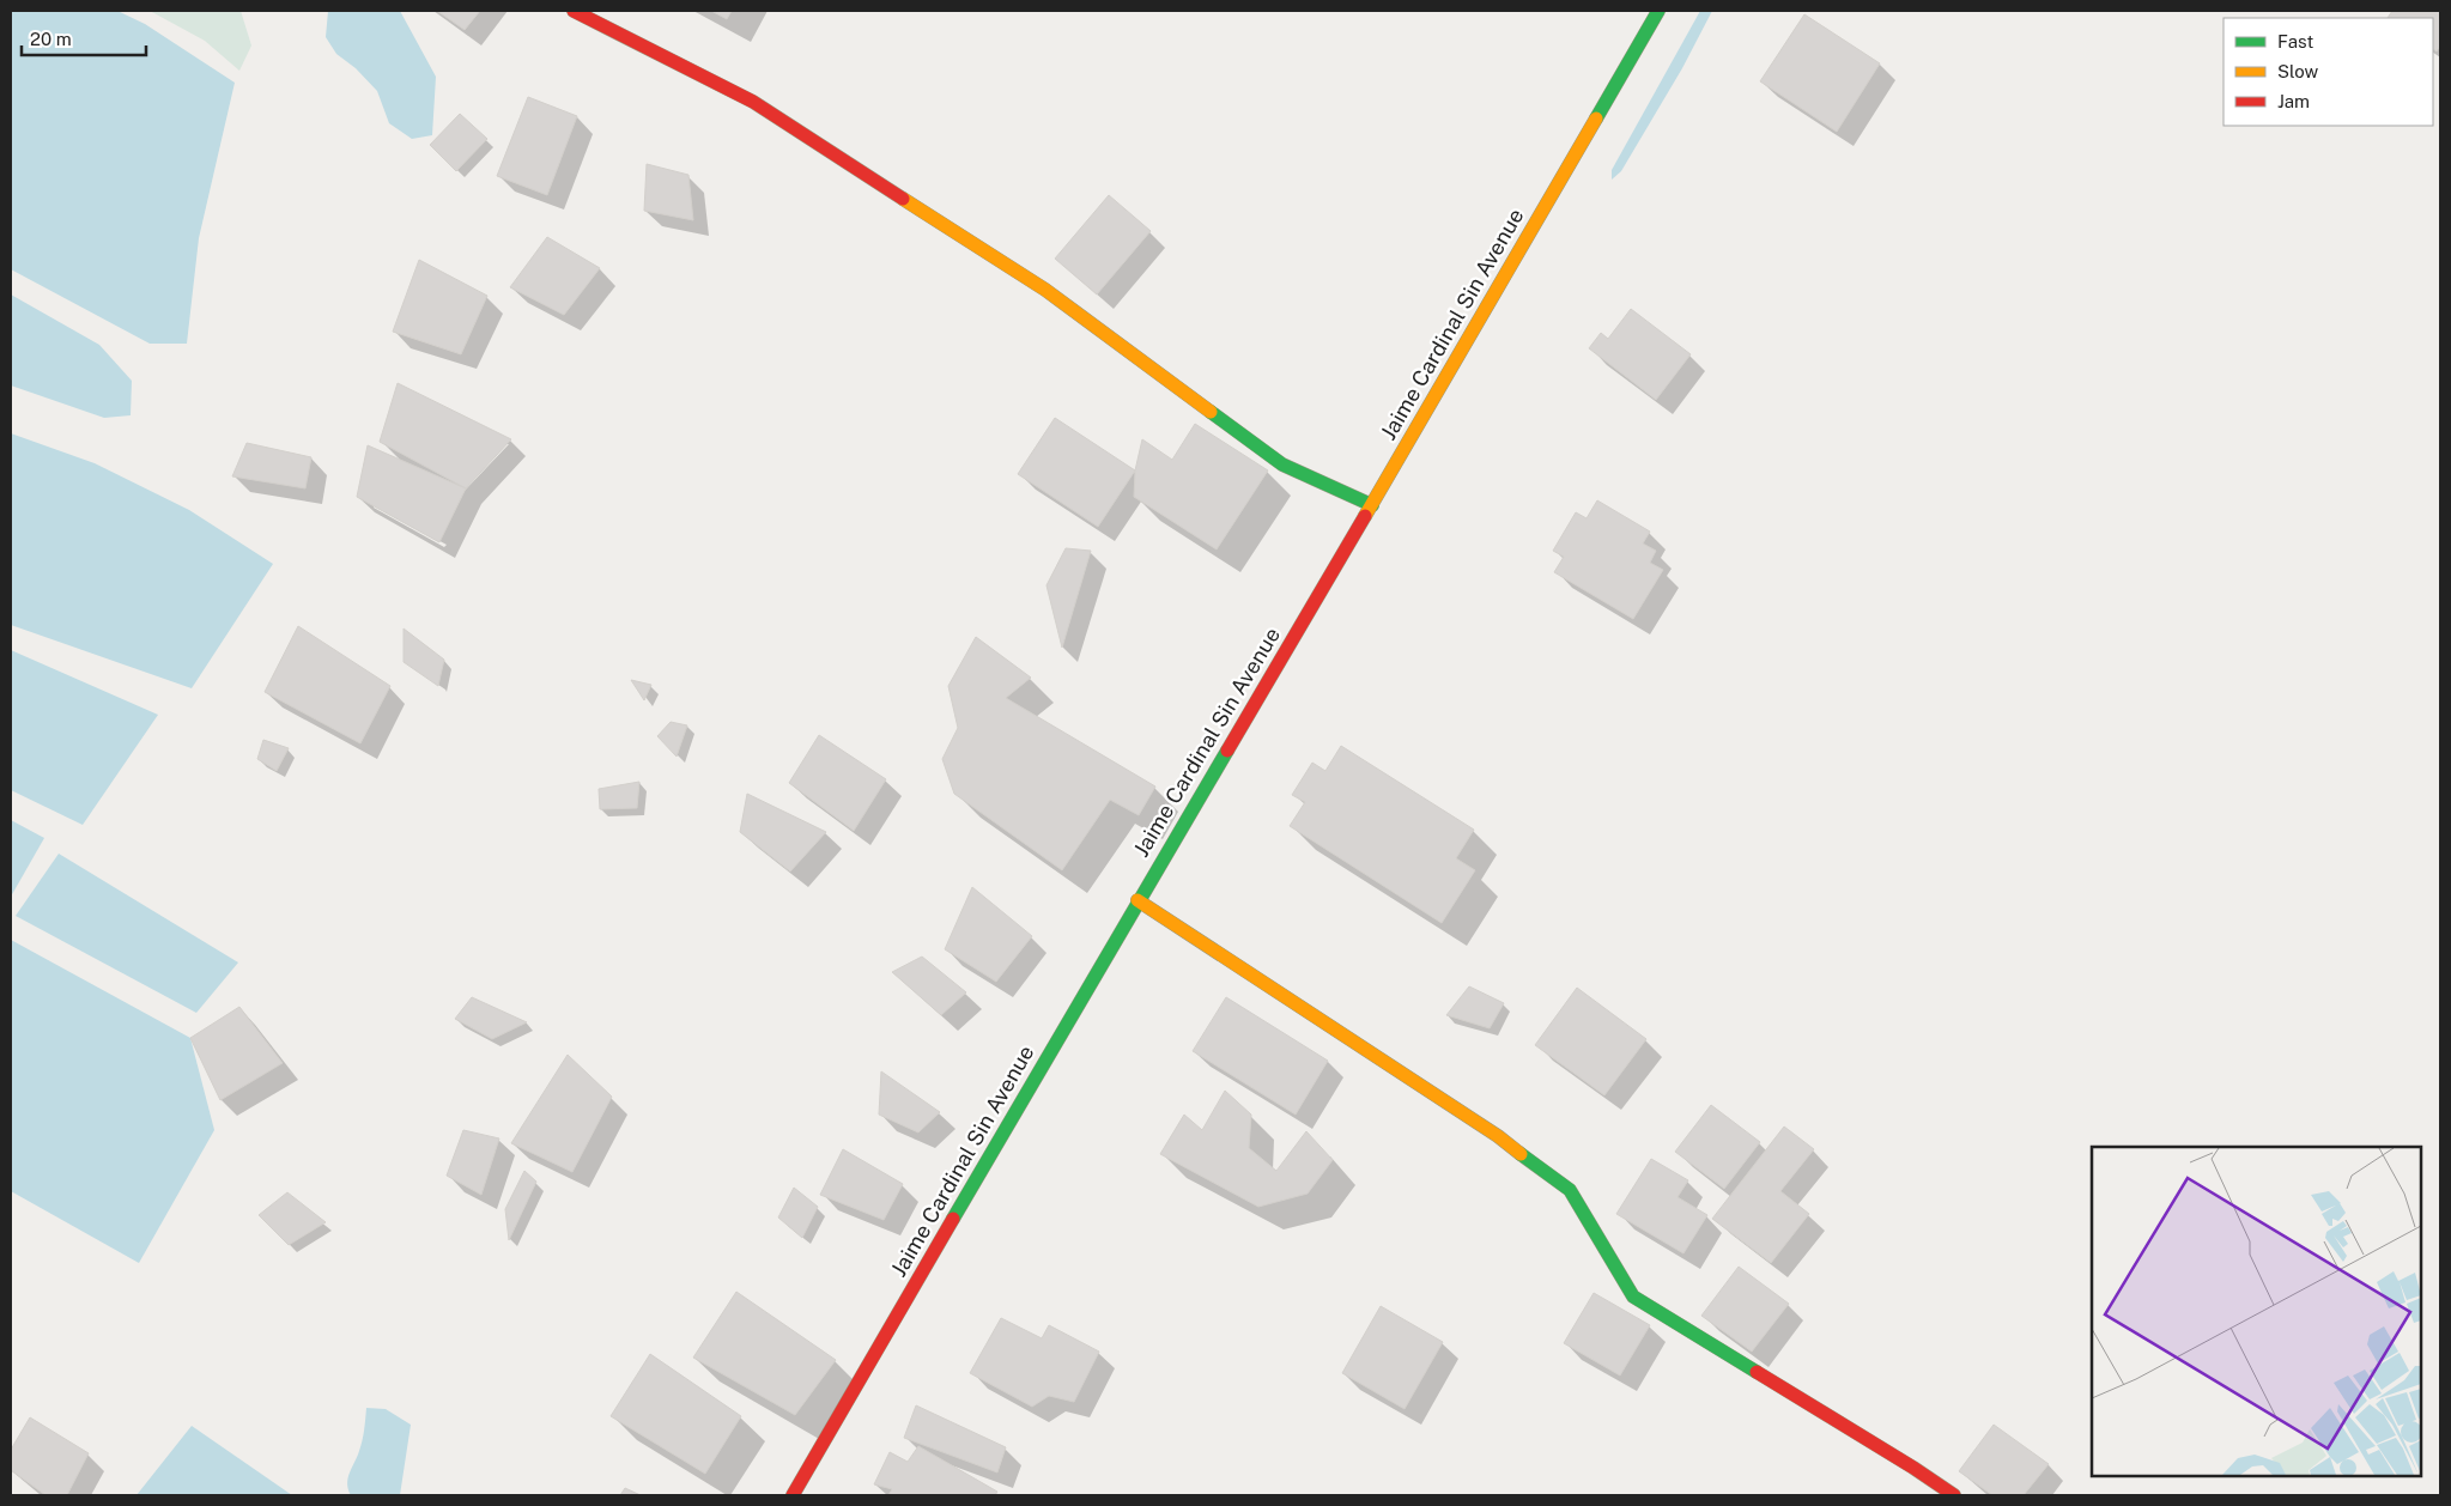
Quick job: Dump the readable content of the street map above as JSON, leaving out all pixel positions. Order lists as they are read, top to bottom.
{
  "streets": {
    "street": ["Jaime Cardinal Sin Avenue"]
  },
  "legend": ["Fast", "Slow", "Jam"],
  "scale_bar": "20 m"
}
